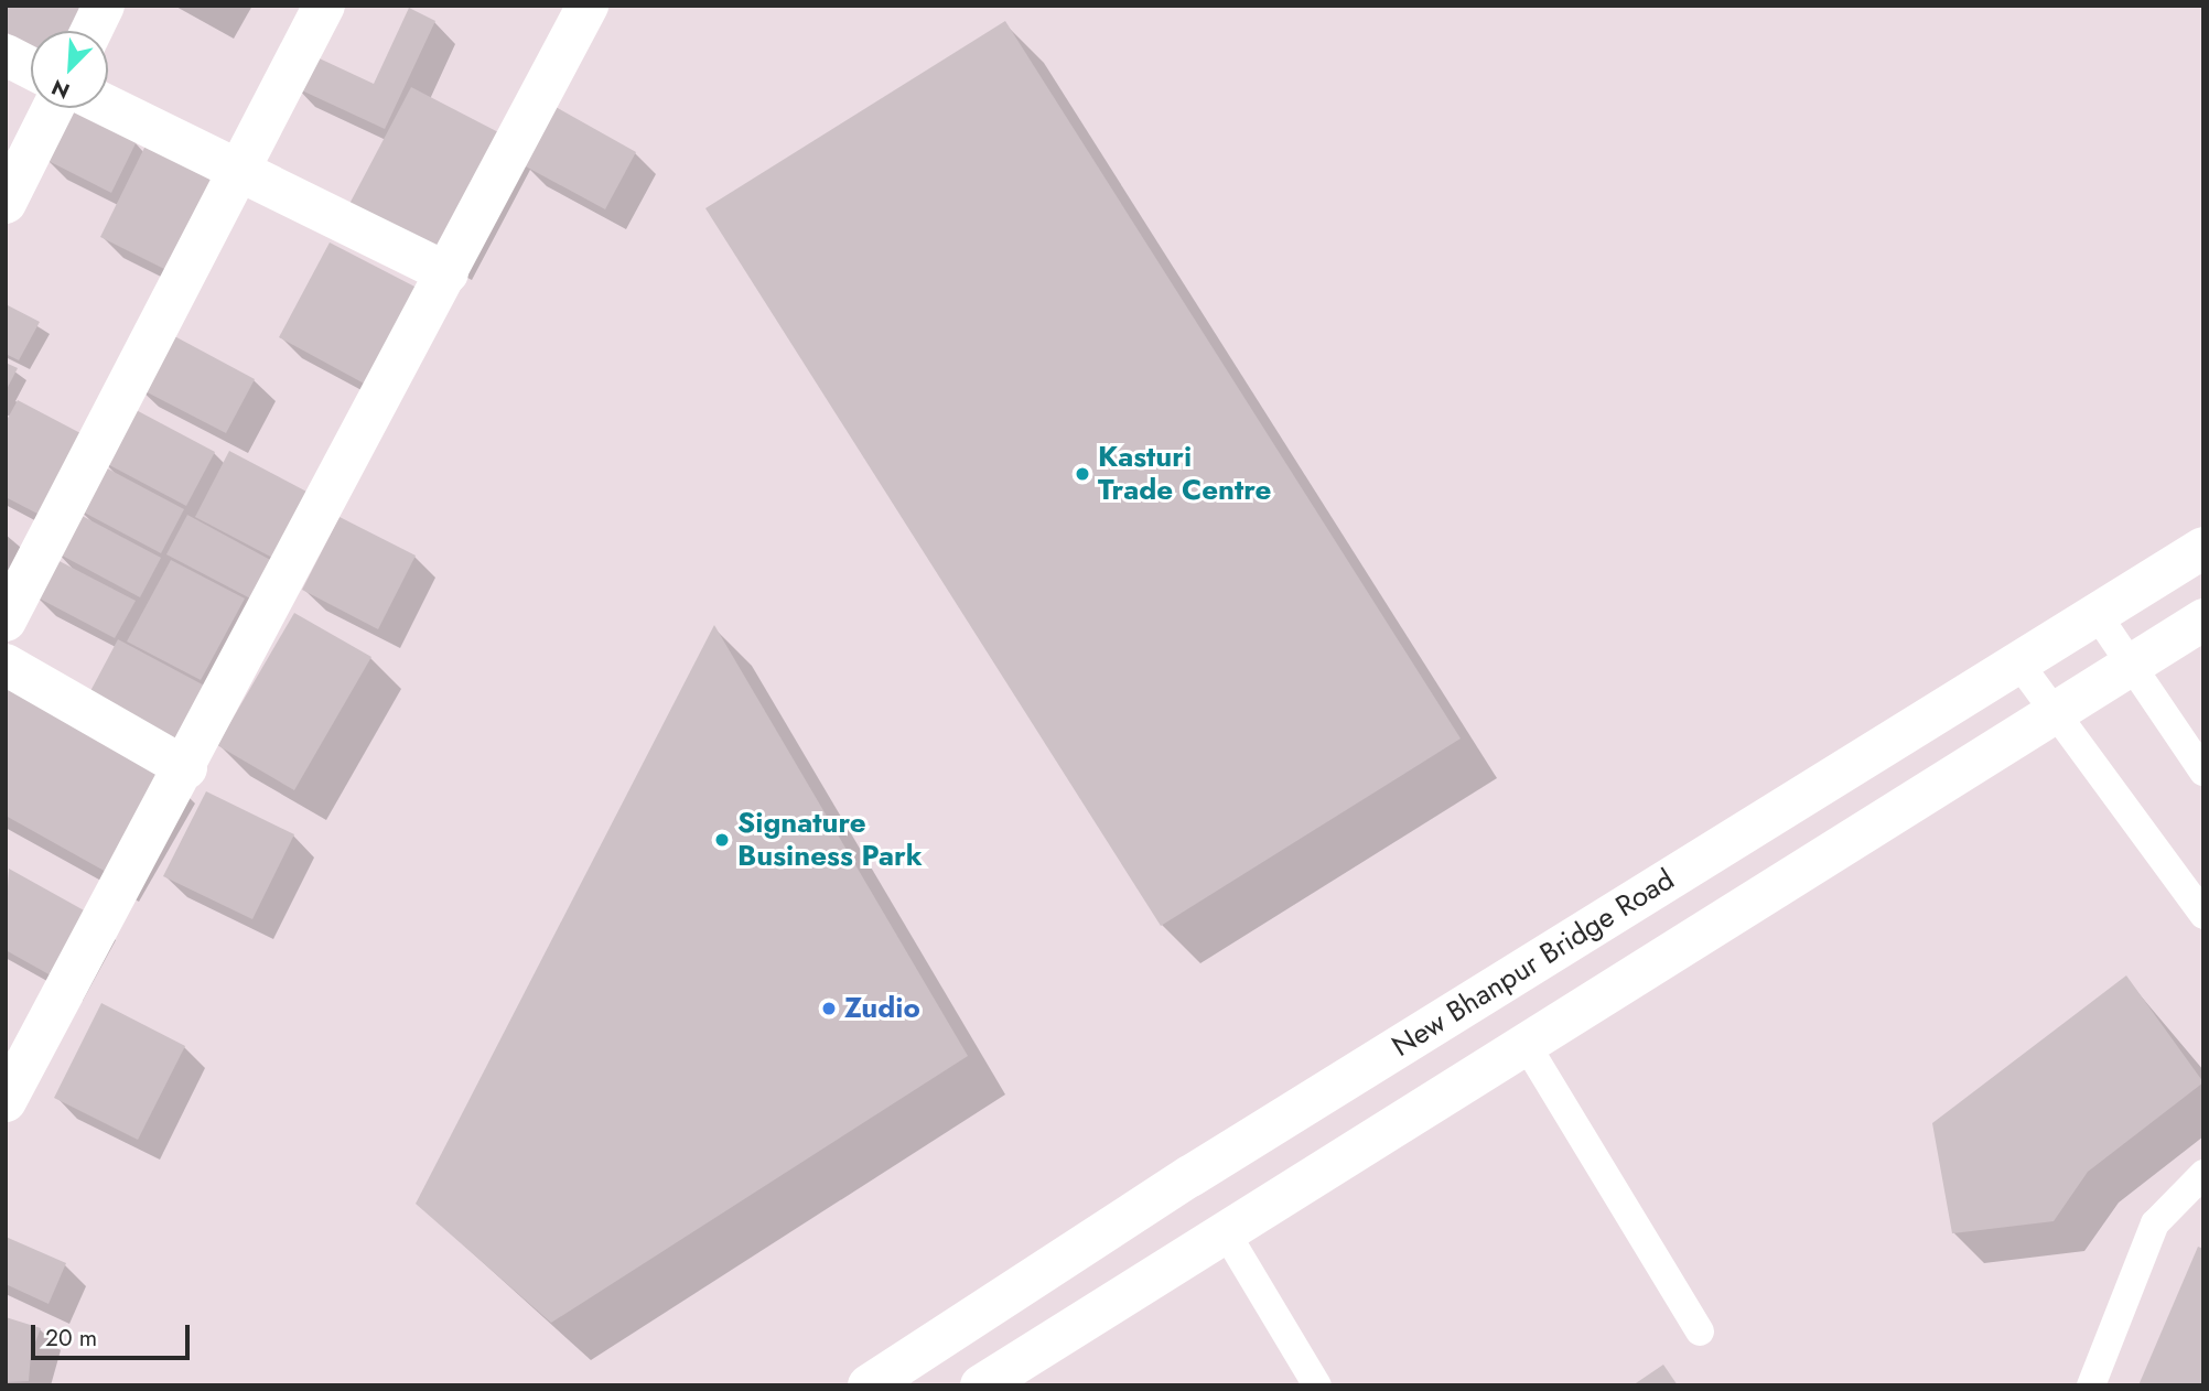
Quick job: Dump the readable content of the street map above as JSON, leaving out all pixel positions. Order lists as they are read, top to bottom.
{
  "streets": {
    "street": ["New Bhanpur Bridge Road"]
  },
  "places": ["Kasturi Trade Centre", "Signature Business Park", "Zudio"],
  "scale_bar": "20 m",
  "north": "bottom left"
}
